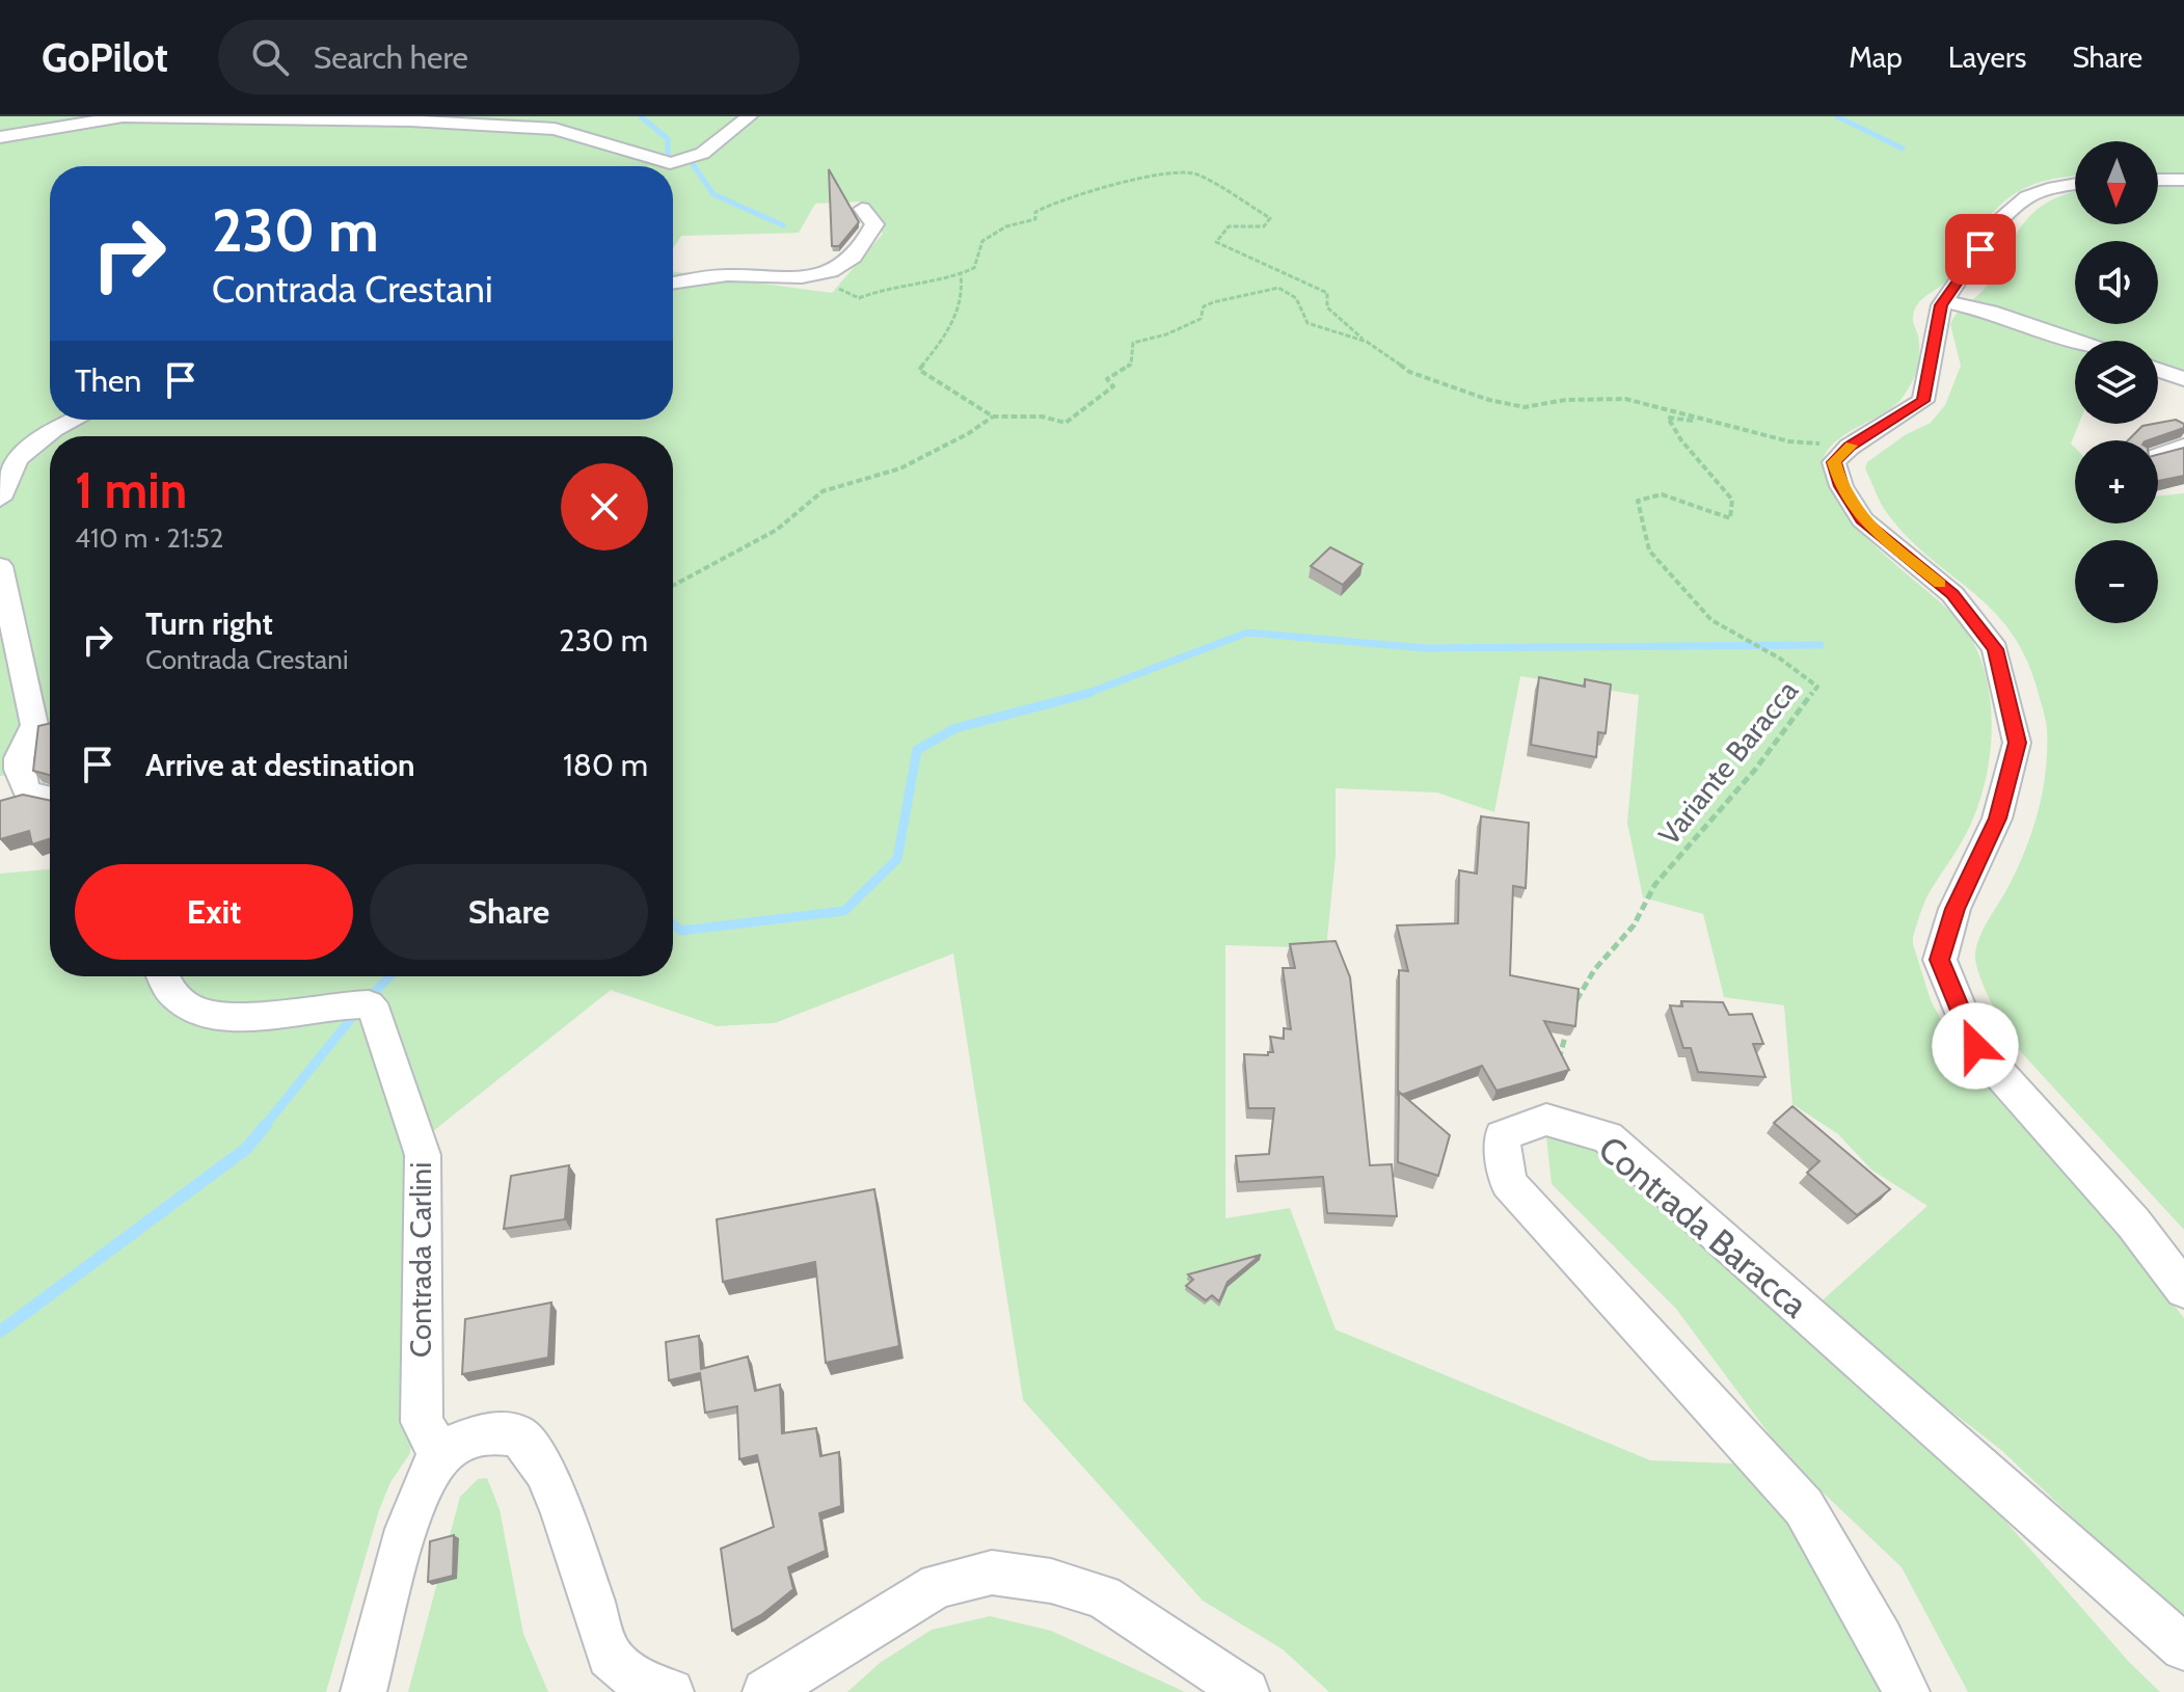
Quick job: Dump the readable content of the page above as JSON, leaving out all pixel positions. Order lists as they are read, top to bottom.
{
  "streets": {
    "street": ["Contrada Baracca", "Contrada Carlini"],
    "path": ["Variante Baracca"]
  },
  "north": "bottom",
  "page": {
    "header": "GoPilot",
    "search": "Search here",
    "nav": ["Map", "Layers", "Share"],
    "map_buttons": ["+", "−"],
    "turn": ["230 m", "Contrada Crestani"],
    "then": "Then",
    "heading": ["1 min", "410 m · 21:52"],
    "list": [
      {
        "name": "Turn right",
        "note": "Contrada Crestani",
        "value": "230 m"
      },
      {
        "name": "Arrive at destination",
        "value": "180 m"
      }
    ],
    "buttons": ["Exit", "Share"]
  }
}
